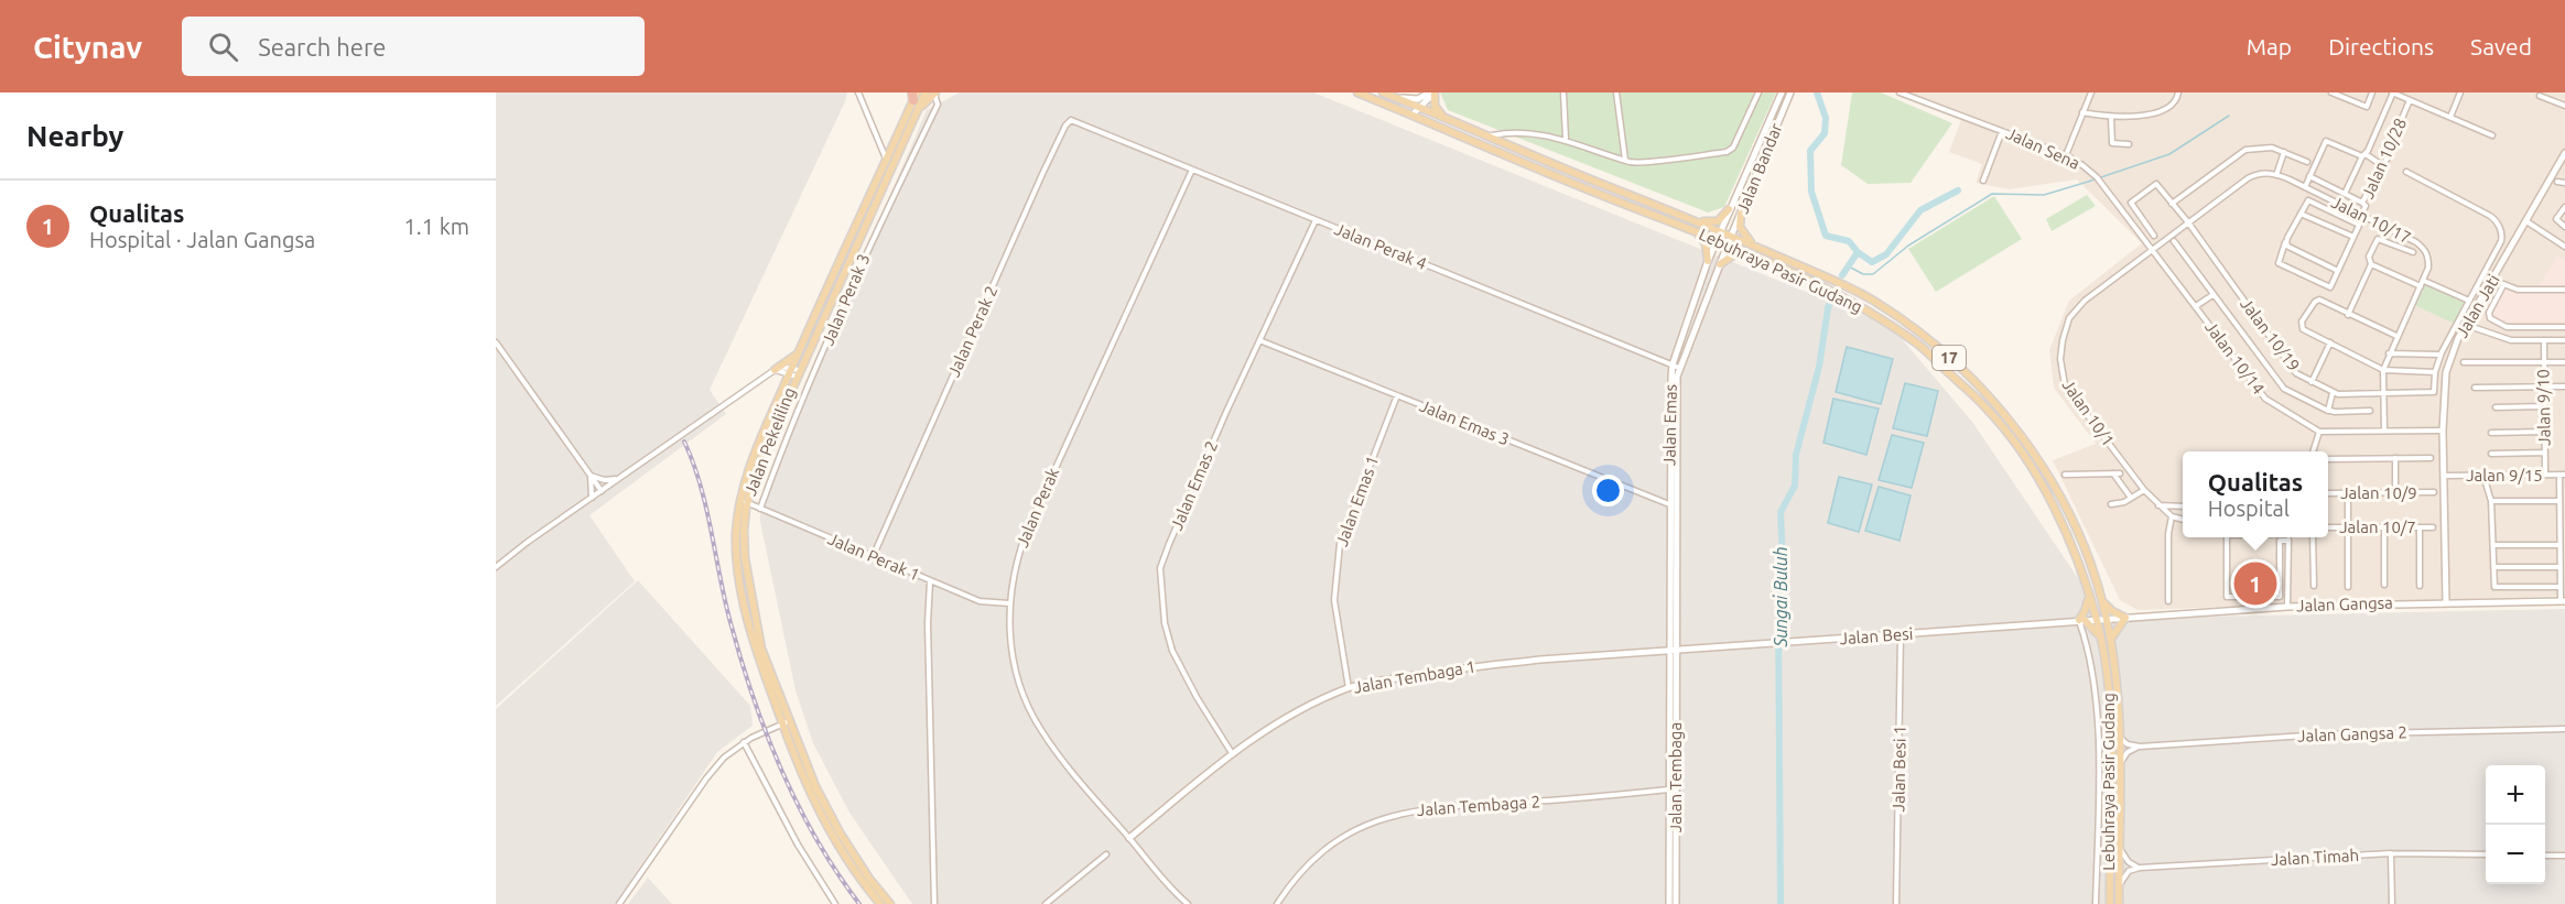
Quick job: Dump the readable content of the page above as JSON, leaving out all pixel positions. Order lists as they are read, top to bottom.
{
  "streets": {
    "main road": ["Lebuhraya Pasir Gudang", "17", "Jalan Pekeliling"],
    "street": [
      "Jalan Sena",
      "Jalan 10/28",
      "Jalan Bandar",
      "Jalan 10/17",
      "Jalan Perak 4",
      "Jalan Perak 3",
      "Jalan Jati",
      "Jalan Perak 2",
      "Jalan 10/19",
      "Jalan 10/14",
      "Jalan 9/10",
      "Jalan 10/1",
      "Jalan Emas 3",
      "Jalan Emas",
      "Jalan 9/15",
      "Jalan Emas 2",
      "Jalan 10/9",
      "Jalan Emas 1",
      "Jalan Perak",
      "Jalan 10/7",
      "Jalan Perak 1",
      "Jalan Gangsa",
      "Jalan Besi",
      "Jalan Tembaga 1",
      "Jalan Gangsa 2",
      "Jalan Besi 1",
      "Jalan Tembaga",
      "Jalan Tembaga 2",
      "Jalan Timah"
    ]
  },
  "crossings": [
    ["Jalan Sena", "Jalan 10/14"],
    ["Jalan Sena", "Jalan 10/1"],
    ["Jalan 10/28", "Jalan 10/17"],
    ["Jalan Bandar", "Lebuhraya Pasir Gudang"],
    ["Jalan Bandar", "Jalan Emas"],
    ["Jalan 10/17", "Jalan 10/19"],
    ["Jalan Perak 4", "Jalan Perak 2"],
    ["Jalan Perak 4", "Jalan Emas"],
    ["Jalan Perak 4", "Jalan Emas 2"],
    ["Jalan Perak 4", "Jalan Perak"],
    ["Lebuhraya Pasir Gudang", "Jalan Emas"],
    ["Lebuhraya Pasir Gudang", "Jalan Gangsa"],
    ["Lebuhraya Pasir Gudang", "Jalan Gangsa 2"],
    ["Jalan Perak 3", "Jalan Perak 1"],
    ["Jalan Jati", "Jalan 9/15"],
    ["Jalan Jati", "Jalan Gangsa"],
    ["Jalan Perak 2", "Jalan Perak 1"],
    ["Jalan 10/14", "Jalan 10/1"],
    ["Jalan 9/10", "Jalan 9/15"],
    ["Jalan Emas 3", "Jalan Emas"],
    ["Jalan Emas 3", "Jalan Emas 2"],
    ["Jalan Emas 3", "Jalan Emas 1"],
    ["Jalan Emas", "Jalan Besi"],
    ["Jalan Emas", "Jalan Tembaga 1"],
    ["Jalan Emas", "Jalan Tembaga"],
    ["Jalan Pekeliling", "Jalan Perak 1"],
    ["Jalan Emas 2", "Jalan Tembaga 1"],
    ["Jalan Emas 1", "Jalan Tembaga 1"],
    ["Jalan Perak", "Jalan Perak 1"],
    ["Jalan Perak", "Jalan Tembaga 1"],
    ["Jalan Gangsa", "Jalan Besi"],
    ["Jalan Besi", "Jalan Tembaga 1"],
    ["Jalan Besi", "Jalan Besi 1"],
    ["Jalan Besi", "Jalan Tembaga"],
    ["Jalan Tembaga 1", "Jalan Tembaga"],
    ["Jalan Tembaga", "Jalan Tembaga 2"]
  ],
  "water": ["Sungai Buluh"],
  "page": {
    "header": "Citynav",
    "search": "Search here",
    "nav": ["Map", "Directions", "Saved"],
    "heading": "Nearby",
    "list": [
      {
        "mark": "1",
        "name": "Qualitas",
        "note": "Hospital · Jalan Gangsa",
        "value": "1.1 km"
      }
    ],
    "popup": ["Qualitas", "Hospital"],
    "pins": "1",
    "map_buttons": ["+", "−"]
  }
}
